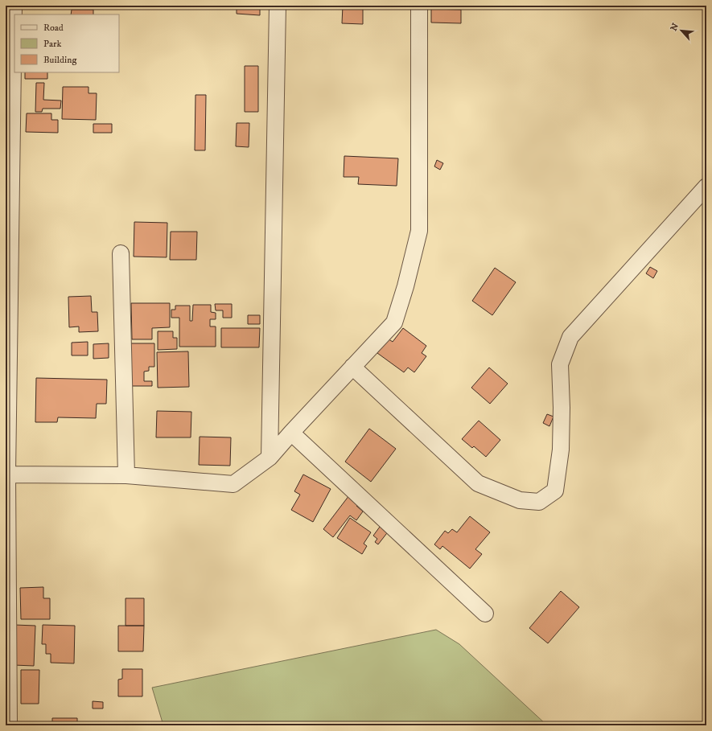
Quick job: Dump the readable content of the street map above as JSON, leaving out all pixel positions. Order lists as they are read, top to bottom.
{
  "legend": ["Road", "Park", "Building"],
  "north": "top left"
}
